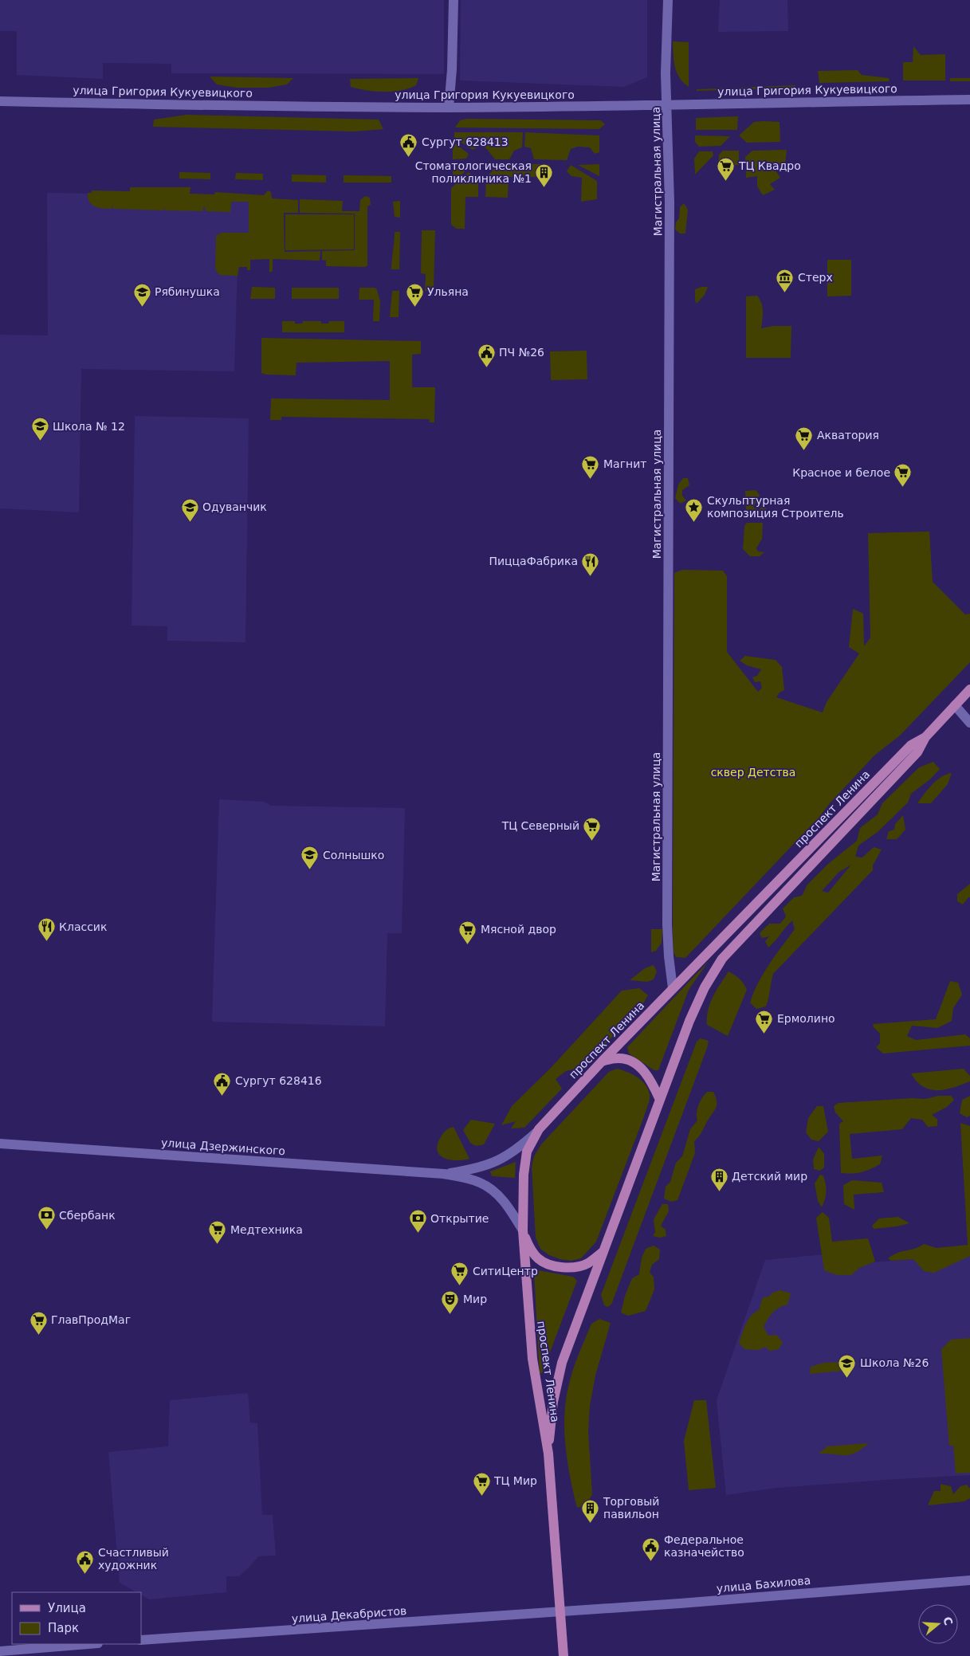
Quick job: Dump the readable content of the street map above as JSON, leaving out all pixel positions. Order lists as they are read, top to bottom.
{
  "streets": {
    "main road": ["проспект Ленина"],
    "street": [
      "улица Григория Кукуевицкого",
      "Магистральная улица",
      "улица Дзержинского",
      "улица Бахилова",
      "улица Декабристов"
    ]
  },
  "crossings": [
    ["улица Григория Кукуевицкого", "Магистральная улица"],
    ["Магистральная улица", "проспект Ленина"],
    ["проспект Ленина", "улица Дзержинского"],
    ["проспект Ленина", "улица Бахилова"],
    ["проспект Ленина", "улица Декабристов"],
    ["улица Бахилова", "улица Декабристов"]
  ],
  "parks": ["сквер Детства"],
  "places": {
    "public building": [
      "Сургут 628413",
      "ПЧ №26",
      "Сургут 628416",
      "Федеральное казначейство",
      "Счастливый художник"
    ],
    "supermarket": [
      "ТЦ Квадро",
      "Ульяна",
      "Акватория",
      "Магнит",
      "Красное и белое",
      "ТЦ Северный",
      "Мясной двор",
      "Ермолино",
      "Медтехника",
      "СитиЦентр",
      "ГлавПродМаг",
      "ТЦ Мир"
    ],
    "building": ["Стоматологическая поликлиника №1", "Детский мир", "Торговый павильон"],
    "museum": ["Стерх"],
    "school or university": [
      "Рябинушка",
      "Школа № 12",
      "Одуванчик",
      "Солнышко",
      "Школа №26"
    ],
    "place": ["Скульптурная композиция Строитель"],
    "restaurant": ["ПиццаФабрика", "Классик"],
    "bank": ["Сбербанк", "Открытие"],
    "theatre": ["Мир"]
  },
  "legend": ["Улица", "Парк"],
  "north": "right"
}
